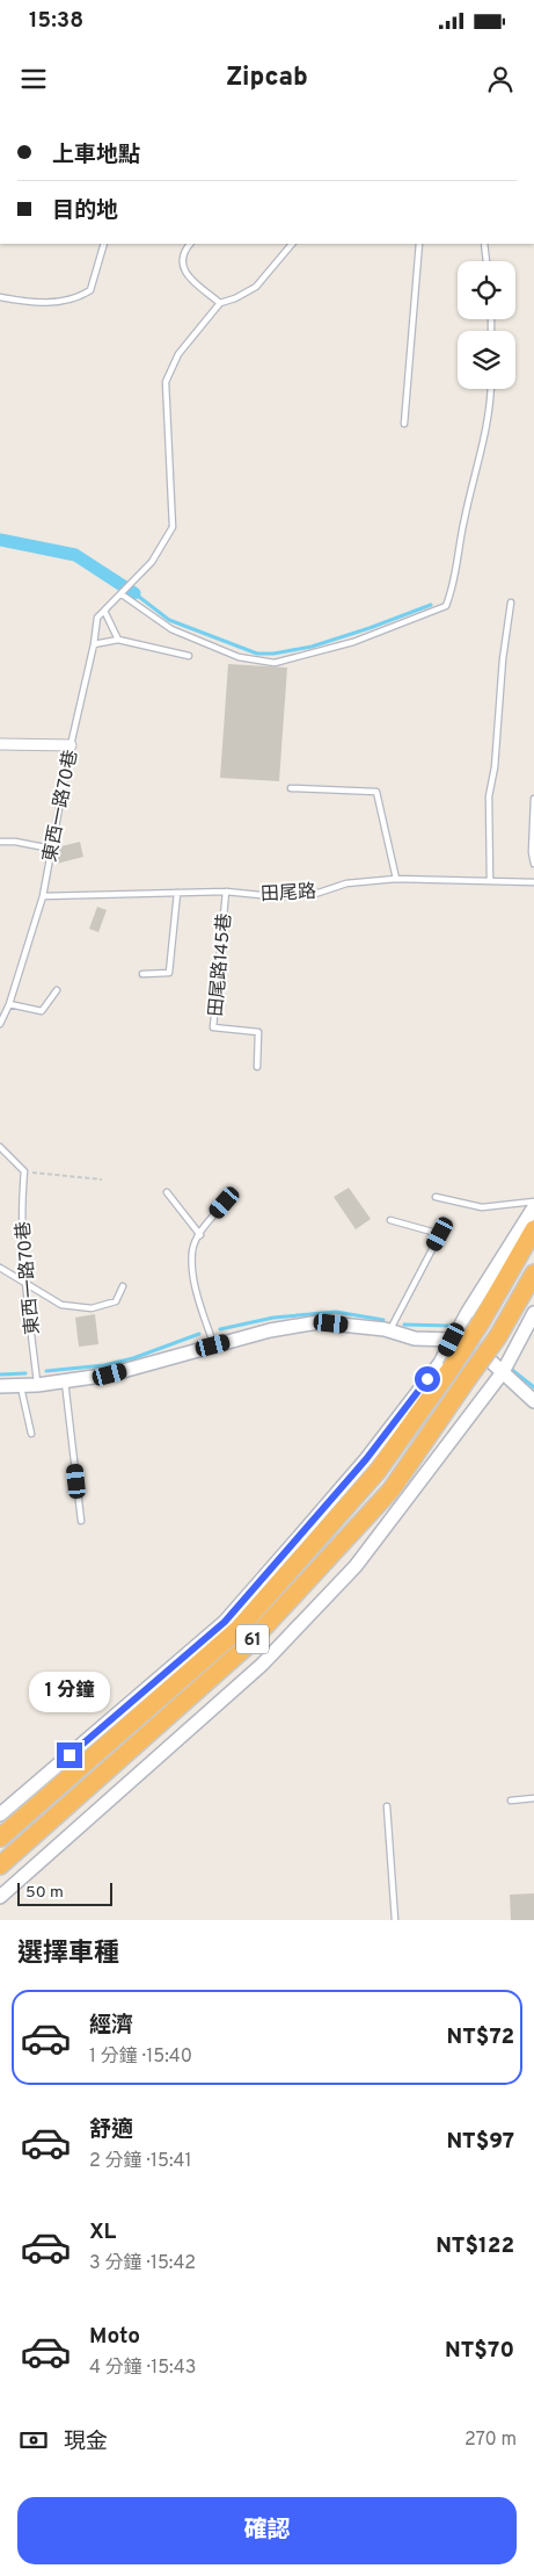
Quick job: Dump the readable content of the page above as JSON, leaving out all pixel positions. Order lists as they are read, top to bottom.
{
  "streets": {
    "highway": ["61"],
    "lane": ["東西一路70巷", "田尾路", "田尾路145巷"]
  },
  "crossings": [
    ["東西一路70巷", "田尾路"],
    ["田尾路", "田尾路145巷"]
  ],
  "scale_bar": "50 m",
  "page": {
    "status": "15:38",
    "header": "Zipcab",
    "banner": ["上車地點", "目的地"],
    "bubble": "1 分鐘",
    "scale": "50 m",
    "heading": "選擇車種",
    "list": [
      {
        "name": "經濟",
        "note": "1 分鐘 · 15:40",
        "value": "NT$72"
      },
      {
        "name": "舒適",
        "note": "2 分鐘 · 15:41",
        "value": "NT$97"
      },
      {
        "name": "XL",
        "note": "3 分鐘 · 15:42",
        "value": "NT$122"
      },
      {
        "name": "Moto",
        "note": "4 分鐘 · 15:43",
        "value": "NT$70"
      }
    ],
    "pay": ["現金", "270 m"],
    "buttons": "確認"
  }
}
